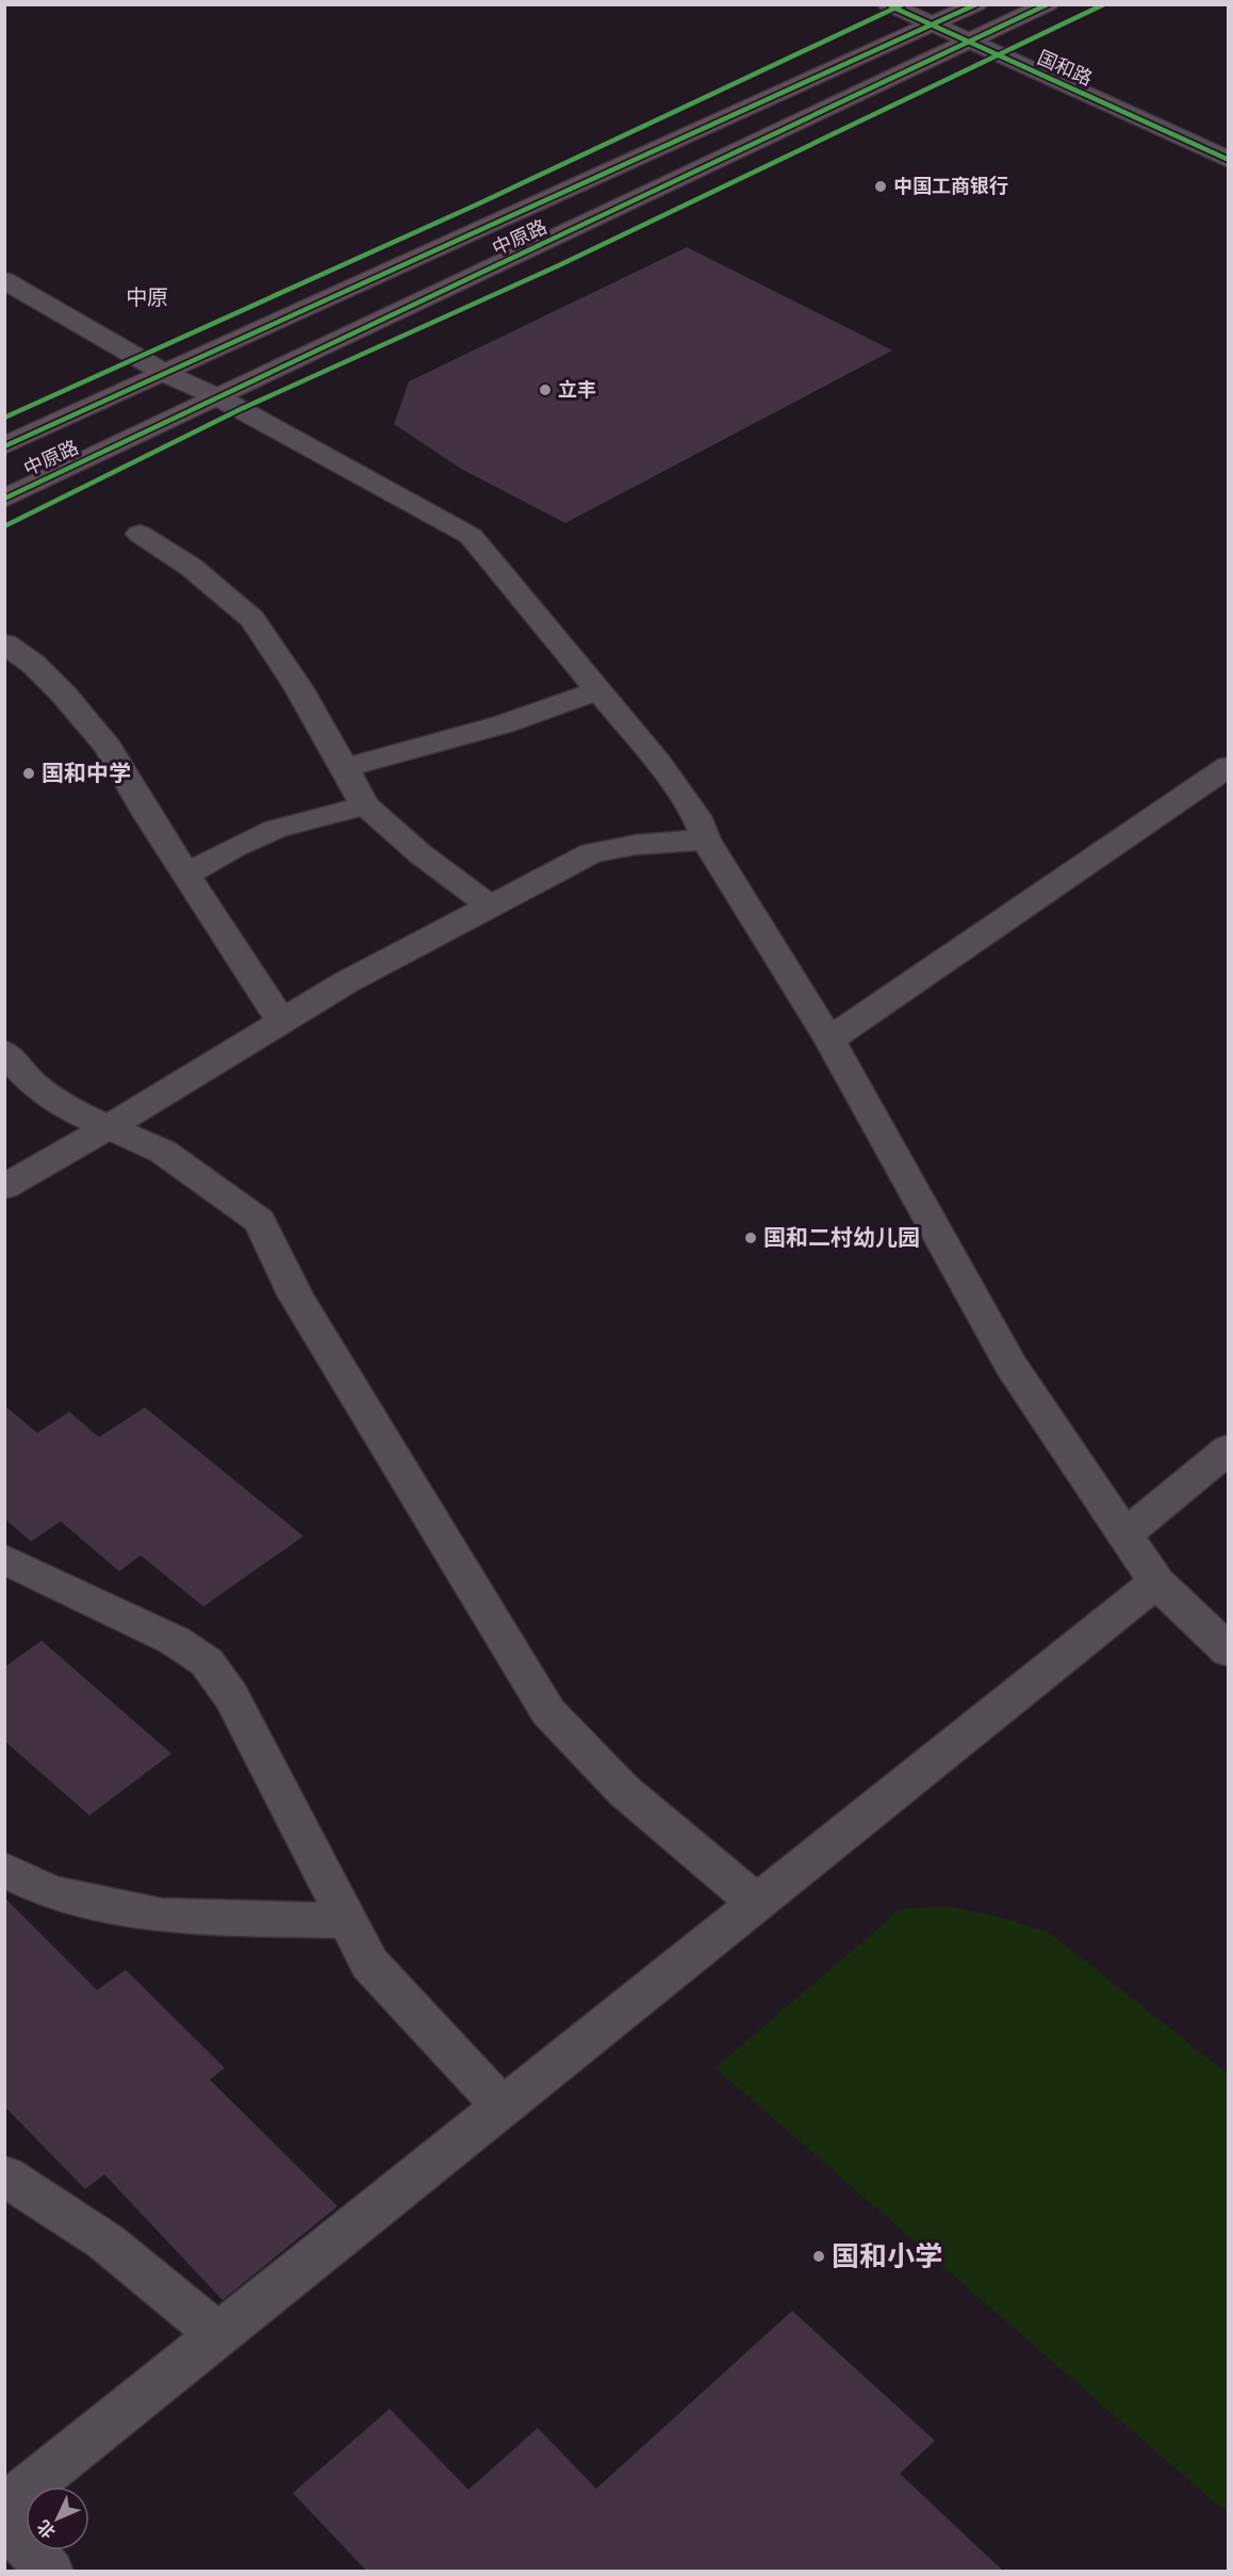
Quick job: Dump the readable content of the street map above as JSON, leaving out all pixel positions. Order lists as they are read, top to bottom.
{
  "streets": {
    "main road": ["中原路"],
    "street": ["国和路"]
  },
  "crossings": [
    ["国和路", "中原路"]
  ],
  "districts": ["中原"],
  "places": [
    "中国工商银行",
    "立丰",
    "国和中学",
    "国和二村幼儿园",
    "国和小学"
  ],
  "north": "bottom left"
}
